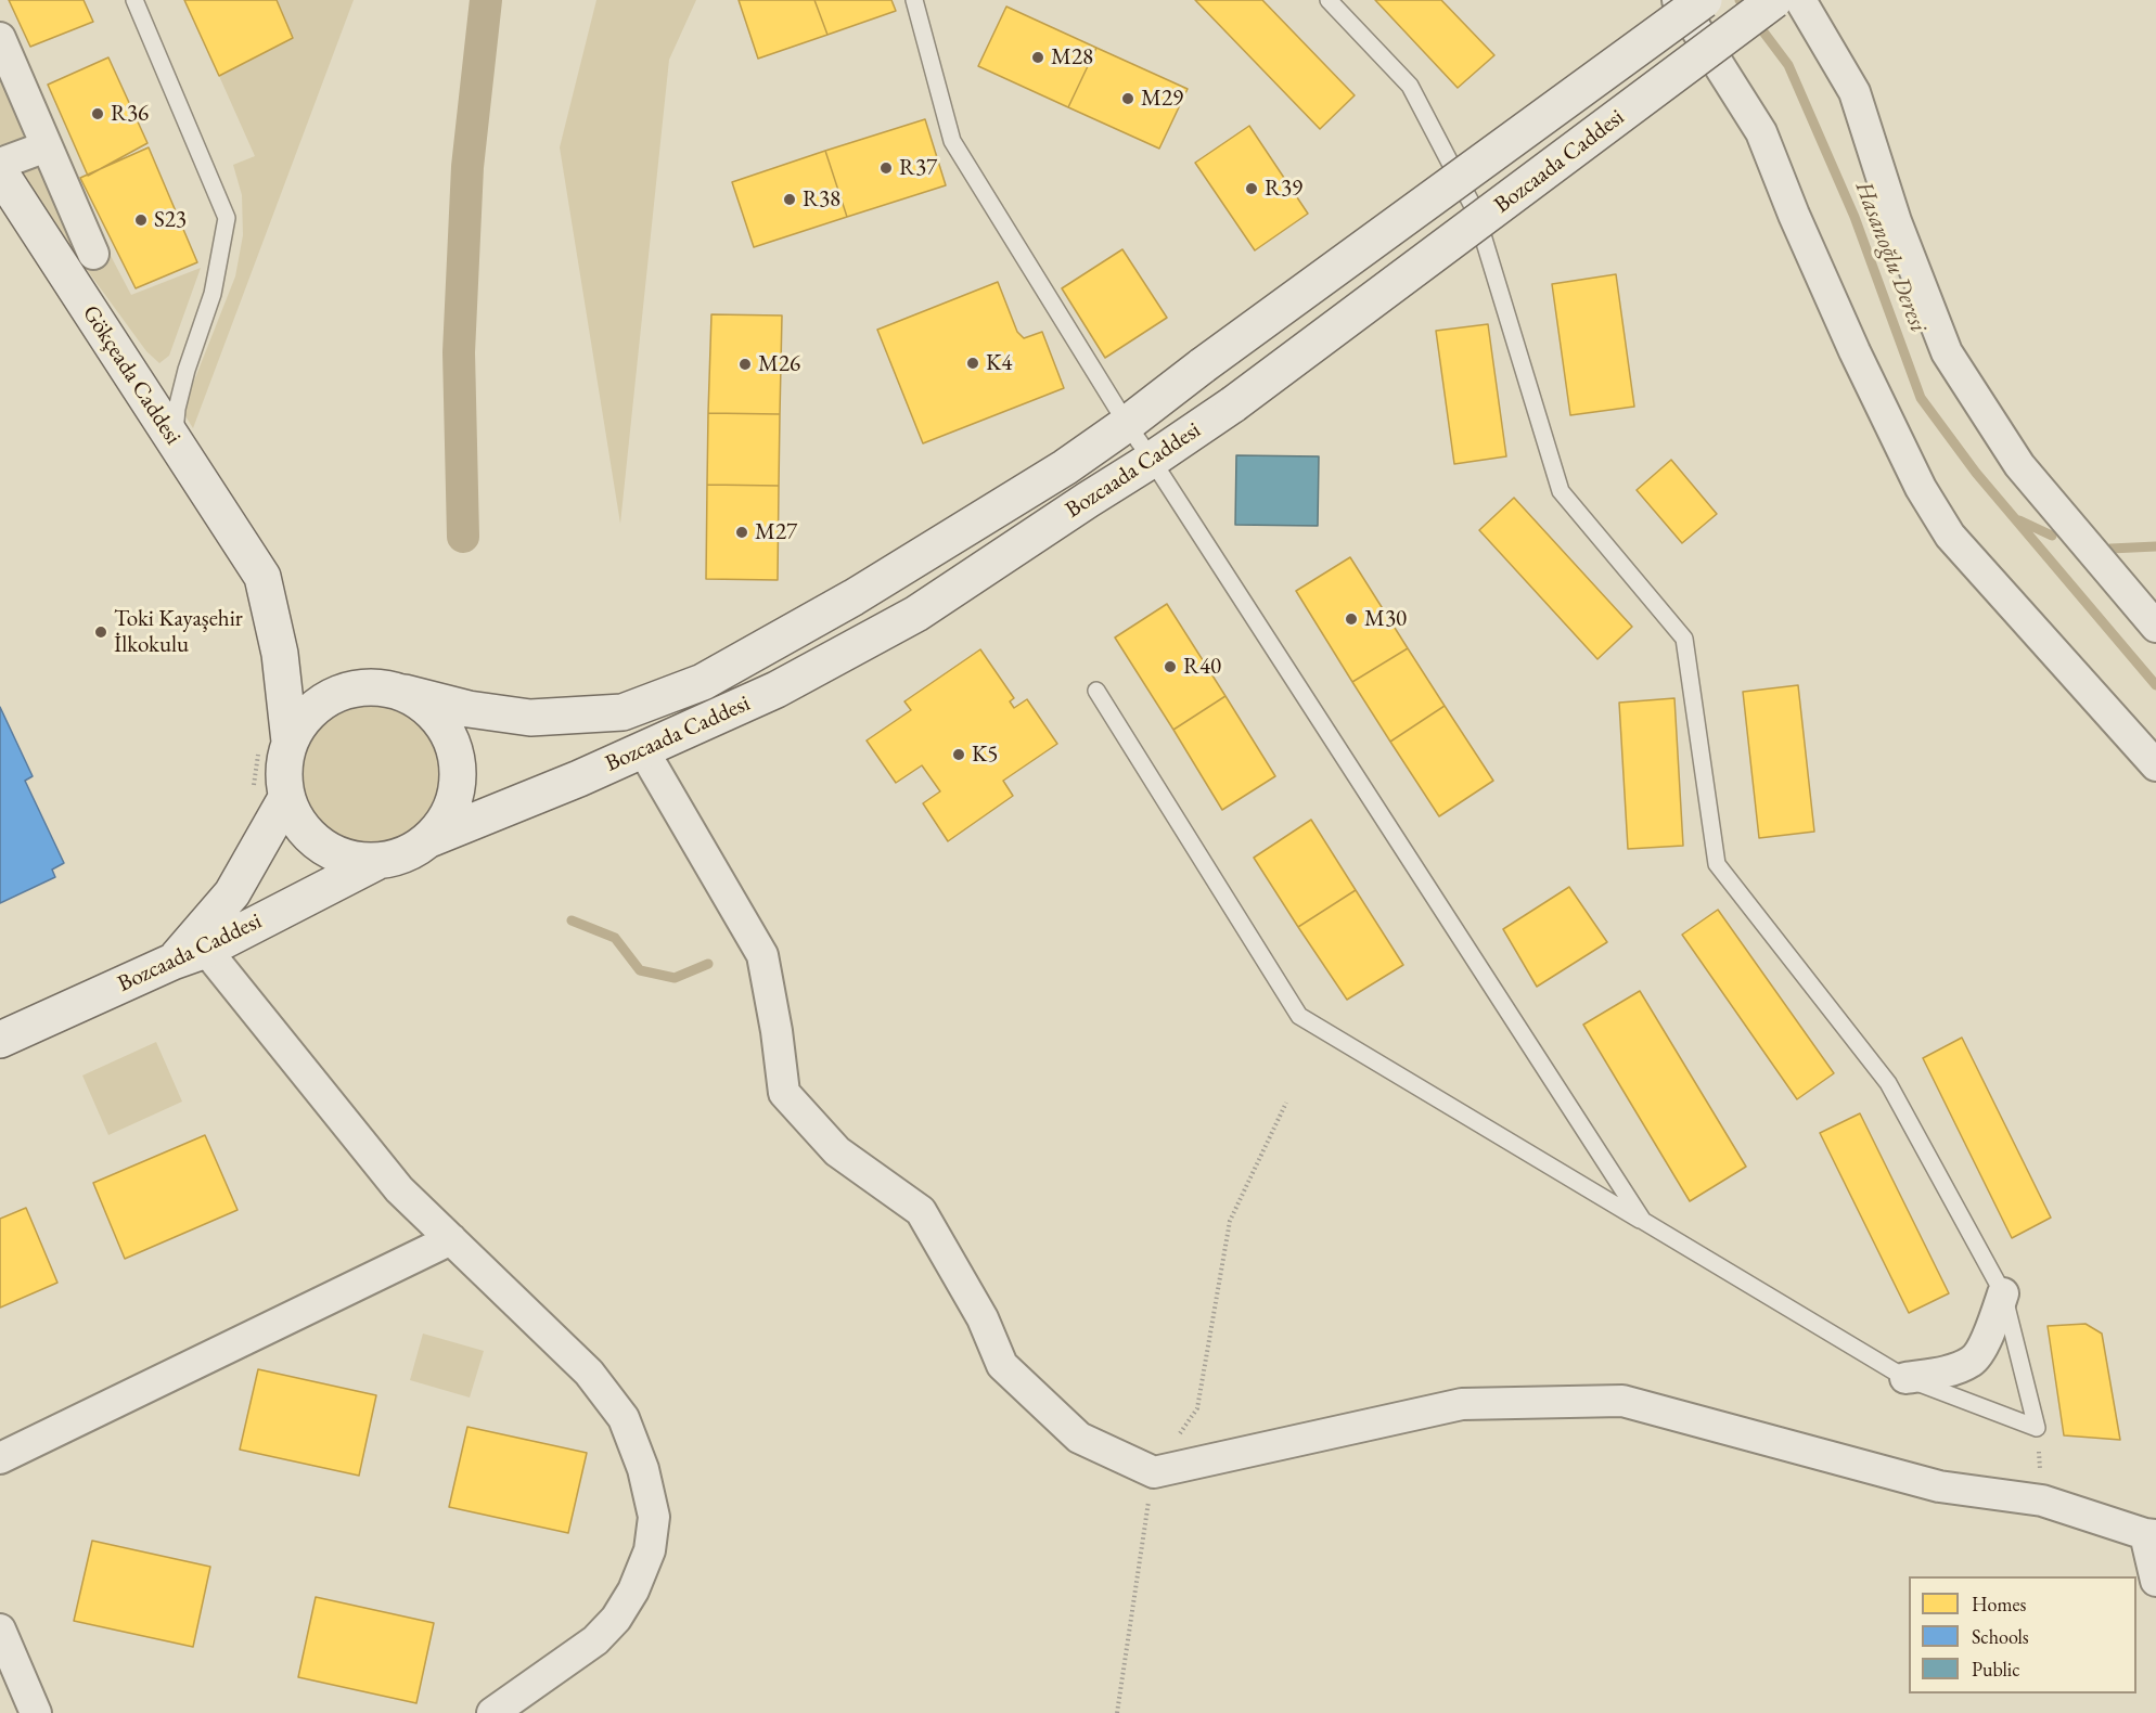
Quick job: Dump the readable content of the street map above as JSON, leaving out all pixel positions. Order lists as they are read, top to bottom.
{
  "streets": {
    "street": ["Bozcaada Caddesi", "Gökçeada Caddesi"]
  },
  "crossings": [
    ["Bozcaada Caddesi", "Gökçeada Caddesi"]
  ],
  "water": ["Hasanoğlu Deresi"],
  "places": [
    "M28",
    "M29",
    "R36",
    "R37",
    "R39",
    "R38",
    "S23",
    "K4",
    "M26",
    "M27",
    "M30",
    "Toki Kayaşehir İlkokulu",
    "R40",
    "K5"
  ],
  "legend": ["Homes", "Schools", "Public"]
}
